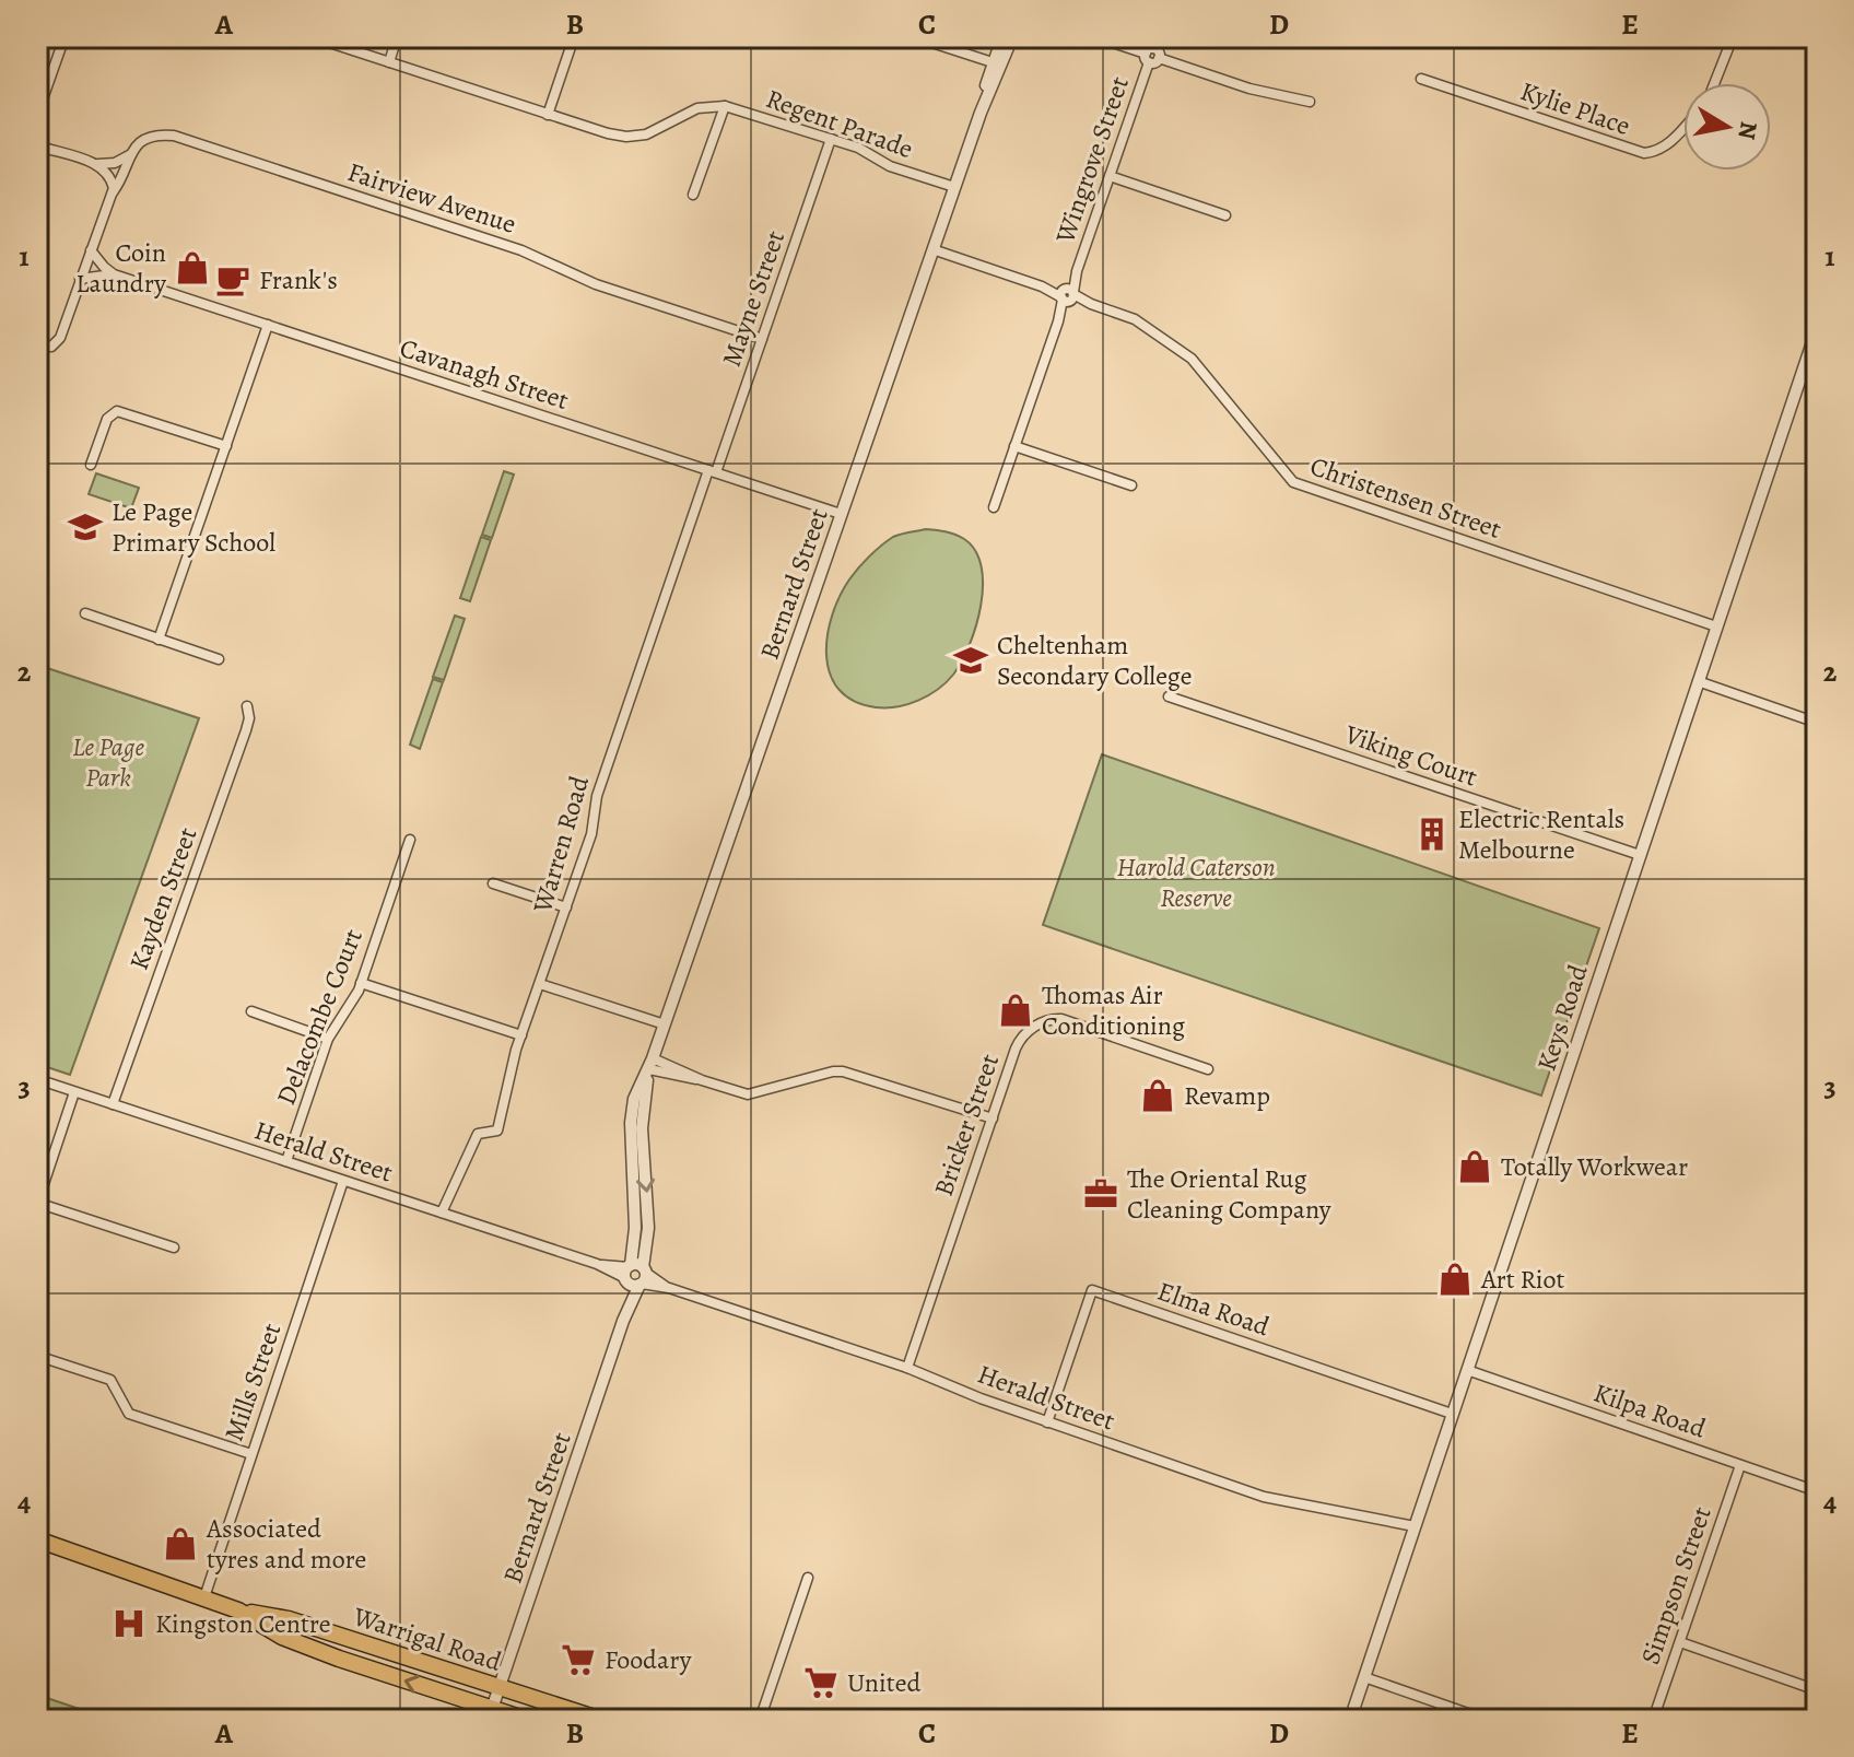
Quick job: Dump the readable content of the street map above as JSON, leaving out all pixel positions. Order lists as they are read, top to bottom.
{
  "streets": {
    "highway": ["Warrigal Road"],
    "street": [
      "Kylie Place",
      "Regent Parade",
      "Wingrove Street",
      "Fairview Avenue",
      "Mayne Street",
      "Cavanagh Street",
      "Christensen Street",
      "Bernard Street",
      "Viking Court",
      "Warren Road",
      "Kayden Street",
      "Delacombe Court",
      "Keys Road",
      "Bricker Street",
      "Herald Street",
      "Elma Road",
      "Mills Street",
      "Kilpa Road",
      "Simpson Street"
    ]
  },
  "crossings": [
    ["Regent Parade", "Mayne Street"],
    ["Regent Parade", "Bernard Street"],
    ["Wingrove Street", "Christensen Street"],
    ["Fairview Avenue", "Mayne Street"],
    ["Mayne Street", "Cavanagh Street"],
    ["Mayne Street", "Warren Road"],
    ["Cavanagh Street", "Bernard Street"],
    ["Cavanagh Street", "Warren Road"],
    ["Christensen Street", "Bernard Street"],
    ["Christensen Street", "Keys Road"],
    ["Bernard Street", "Herald Street"],
    ["Bernard Street", "Warrigal Road"],
    ["Viking Court", "Keys Road"],
    ["Warren Road", "Herald Street"],
    ["Kayden Street", "Herald Street"],
    ["Delacombe Court", "Herald Street"],
    ["Keys Road", "Herald Street"],
    ["Keys Road", "Elma Road"],
    ["Keys Road", "Kilpa Road"],
    ["Bricker Street", "Herald Street"],
    ["Herald Street", "Elma Road"],
    ["Herald Street", "Mills Street"],
    ["Mills Street", "Warrigal Road"],
    ["Kilpa Road", "Simpson Street"]
  ],
  "parks": ["Le Page Park", "Harold Caterson Reserve"],
  "places": {
    "shop": [
      "Coin Laundry",
      "Thomas Air Conditioning",
      "Revamp",
      "Totally Workwear",
      "Art Riot",
      "Associated tyres and more"
    ],
    "cafe": ["Frank's"],
    "school or university": ["Le Page Primary School", "Cheltenham Secondary College"],
    "building": ["Electric Rentals Melbourne"],
    "office": ["The Oriental Rug Cleaning Company"],
    "hospital": ["Kingston Centre"],
    "supermarket": ["Foodary", "United"]
  },
  "north": "right",
  "grid": {
    "columns": [
      "A",
      "B",
      "C",
      "D",
      "E"
    ],
    "rows": [
      "1",
      "2",
      "3",
      "4"
    ]
  }
}
